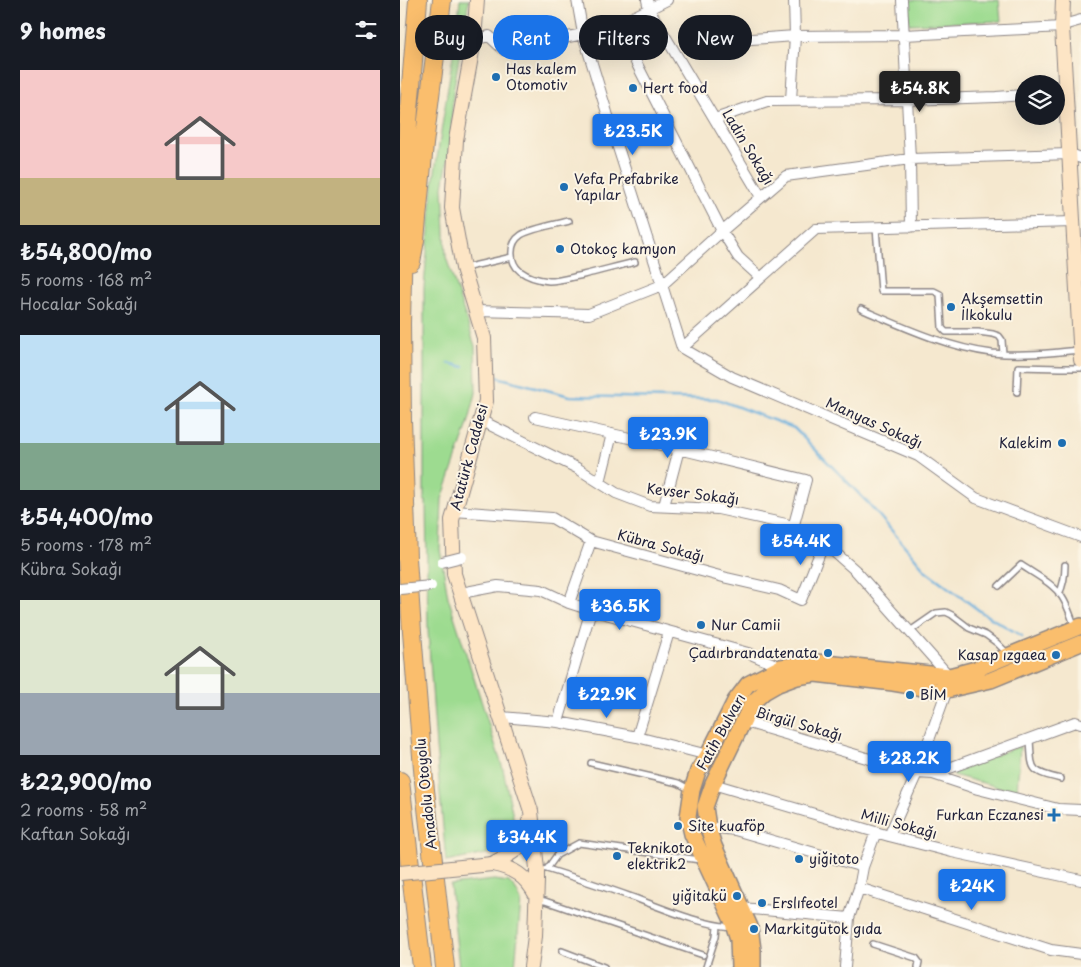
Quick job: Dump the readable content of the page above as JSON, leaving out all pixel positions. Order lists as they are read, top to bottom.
{
  "streets": {
    "highway": ["Anadolu Otoyolu"],
    "main road": ["Fatih Bulvarı"],
    "street": [
      "Ladin Sokağı",
      "Manyas Sokağı",
      "Atatürk Caddesi",
      "Kevser Sokağı",
      "Kübra Sokağı",
      "Birgül Sokağı",
      "Milli Sokağı"
    ]
  },
  "crossings": [
    ["Atatürk Caddesi", "Kevser Sokağı"],
    ["Atatürk Caddesi", "Kübra Sokağı"],
    ["Kevser Sokağı", "Kübra Sokağı"],
    ["Kevser Sokağı", "Fatih Bulvarı"],
    ["Birgül Sokağı", "Fatih Bulvarı"],
    ["Fatih Bulvarı", "Milli Sokağı"]
  ],
  "places": {
    "other": [
      "Has kalem Otomotiv",
      "Hert food",
      "Vefa Prefabrike Yapılar",
      "Otokoç kamyon",
      "Akşemsettin İlkokulu",
      "Kalekim",
      "Nur Camii",
      "Çadırbrandatenata",
      "Kasap ızgaea",
      "BİM",
      "Site kuaföp",
      "Teknikoto elektrik2",
      "yiğitoto",
      "yiğitakü",
      "Erslıfeotel",
      "Markitgütok gıda"
    ],
    "health": ["Furkan Eczanesi"]
  },
  "page": {
    "heading": "9 homes",
    "chip": [
      "Buy",
      "Rent",
      "Filters",
      "New"
    ],
    "list": [
      {
        "name": "₺54,800/mo",
        "note": "5 rooms · 168 m² · Hocalar Sokağı"
      },
      {
        "name": "₺54,400/mo",
        "note": "5 rooms · 178 m² · Kübra Sokağı"
      },
      {
        "name": "₺22,900/mo",
        "note": "2 rooms · 58 m² · Kaftan Sokağı"
      }
    ],
    "price": [
      "₺54.8K",
      "₺23.5K",
      "₺23.9K",
      "₺54.4K",
      "₺36.5K",
      "₺22.9K",
      "₺28.2K",
      "₺34.4K",
      "₺24K"
    ]
  }
}
